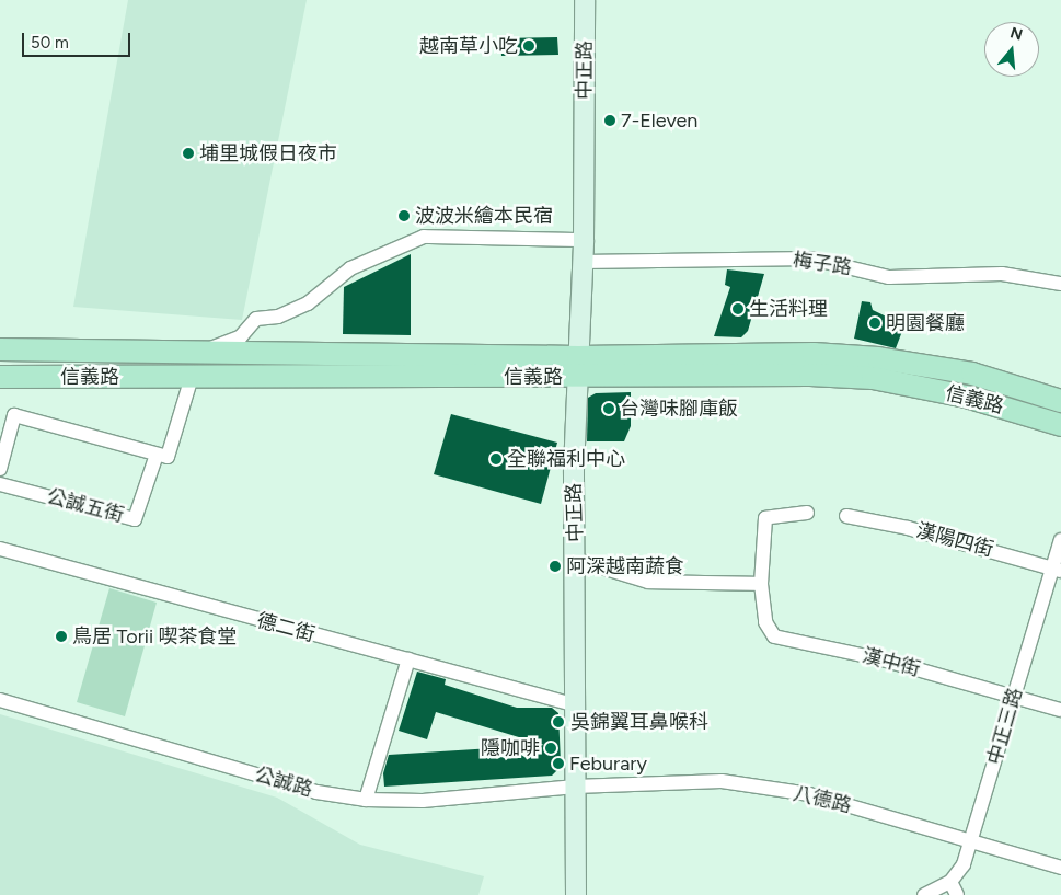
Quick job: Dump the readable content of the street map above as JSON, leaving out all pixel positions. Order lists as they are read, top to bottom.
{
  "streets": {
    "main road": ["信義路"],
    "street": [
      "中正路",
      "梅子路",
      "公誠五街",
      "漢陽四街",
      "德二街",
      "漢中街",
      "中正三路",
      "公誠路",
      "八德路"
    ]
  },
  "crossings": [
    ["中正路", "梅子路"],
    ["中正路", "信義路"],
    ["中正路", "德二街"],
    ["中正路", "公誠路"],
    ["中正路", "八德路"],
    ["漢陽四街", "中正三路"],
    ["漢中街", "中正三路"],
    ["中正三路", "八德路"],
    ["公誠路", "八德路"]
  ],
  "places": [
    "越南草小吃",
    "7-Eleven",
    "埔里城假日夜市",
    "波波米繪本民宿",
    "生活料理",
    "明園餐廳",
    "台灣味腳庫飯",
    "全聯福利中心",
    "阿深越南蔬食",
    "鳥居 Torii 喫茶食堂",
    "吳錦翼耳鼻喉科",
    "隱咖啡",
    "Feburary"
  ],
  "scale_bar": "50 m",
  "north": "top"
}
